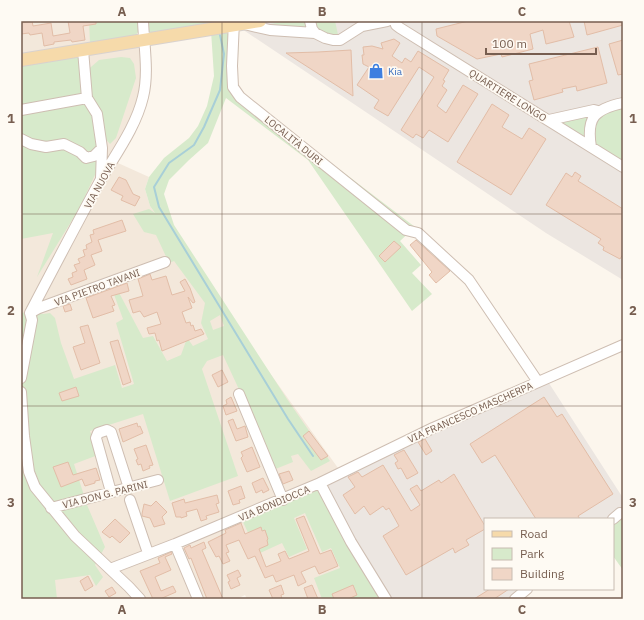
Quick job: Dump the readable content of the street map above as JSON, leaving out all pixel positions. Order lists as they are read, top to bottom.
{
  "streets": {
    "street": [
      "QUARTIERE LONGO",
      "LOCALITÀ DURI",
      "VIA NUOVA",
      "VIA PIETRO TAVANI",
      "VIA FRANCESCO MASCHERPA",
      "VIA DON G. PARINI",
      "VIA BONDIOCCA"
    ]
  },
  "crossings": [
    ["LOCALITÀ DURI", "VIA FRANCESCO MASCHERPA"],
    ["VIA NUOVA", "VIA PIETRO TAVANI"],
    ["VIA FRANCESCO MASCHERPA", "VIA BONDIOCCA"]
  ],
  "places": {
    "shop": ["Kia"]
  },
  "legend": ["Road", "Park", "Building"],
  "scale_bar": "100 m",
  "grid": {
    "columns": ["A", "B", "C"],
    "rows": ["1", "2", "3"]
  }
}
